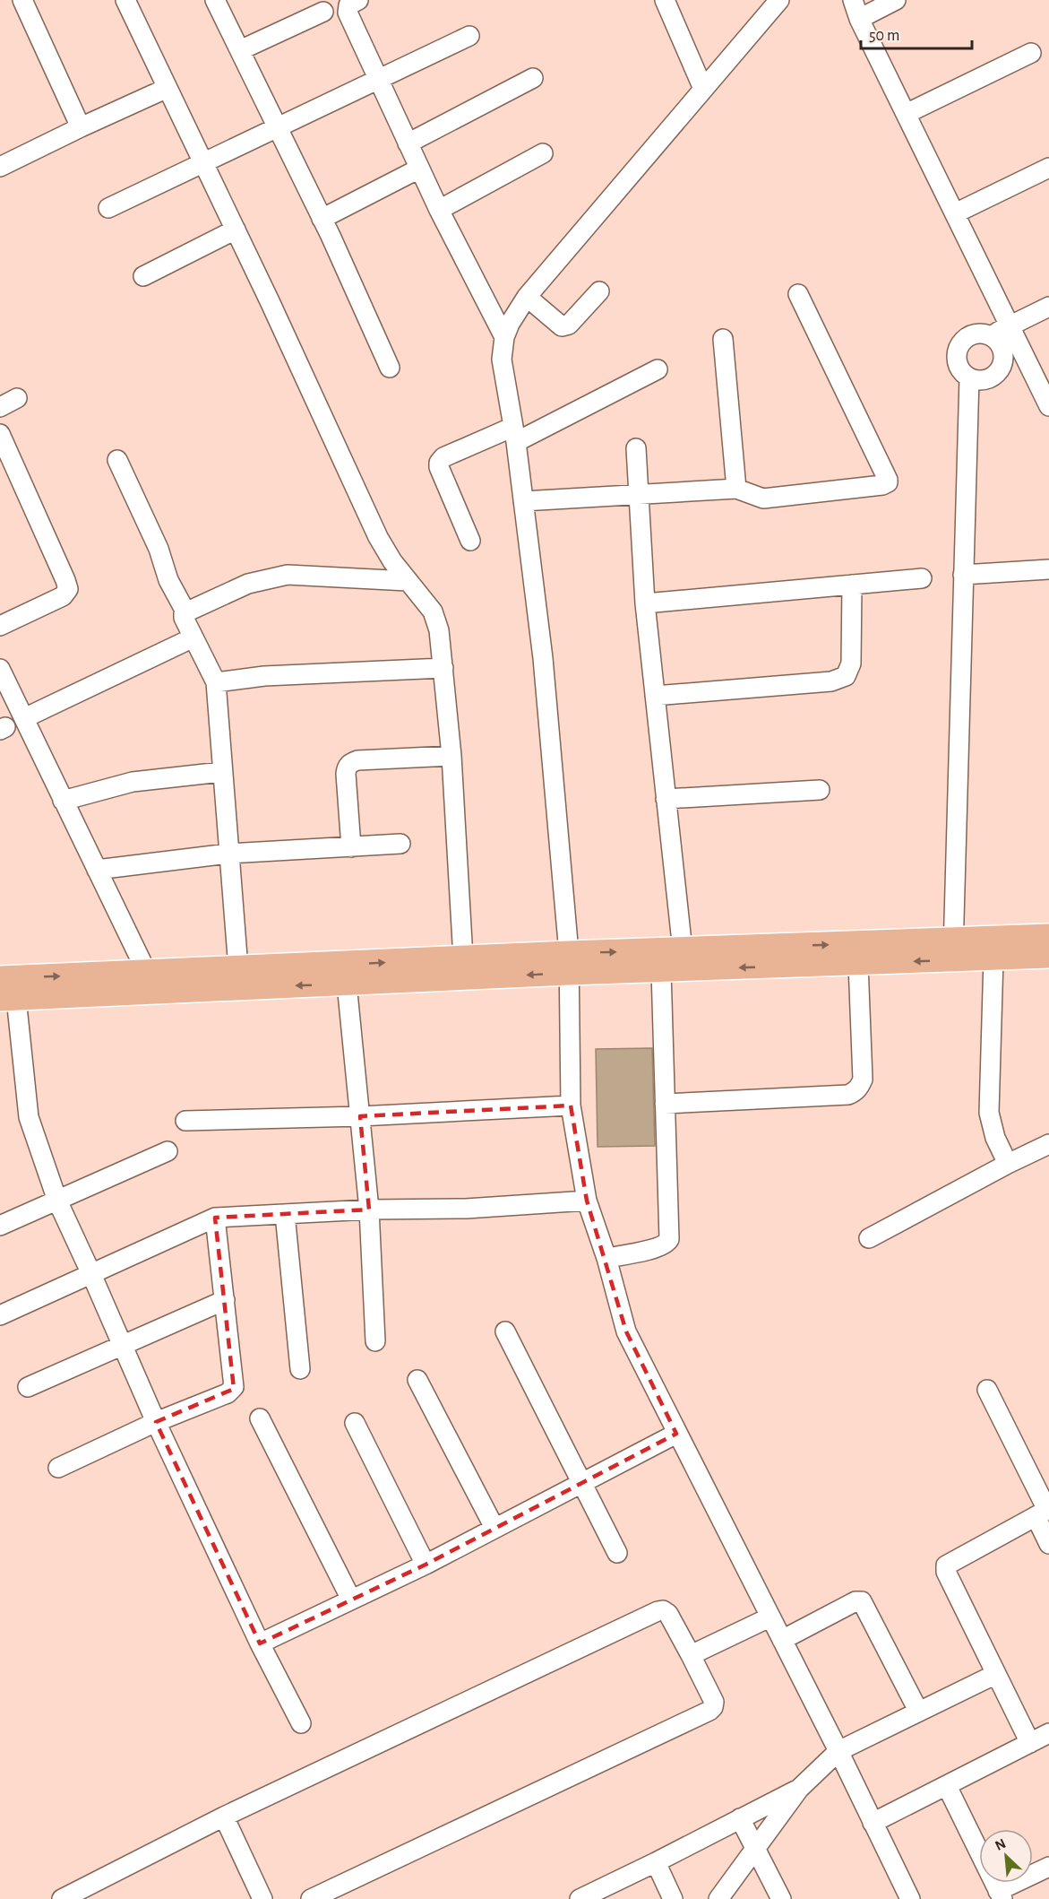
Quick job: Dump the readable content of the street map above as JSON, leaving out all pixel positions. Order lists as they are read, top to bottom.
{
  "scale_bar": "50 m",
  "north": "top left"
}
